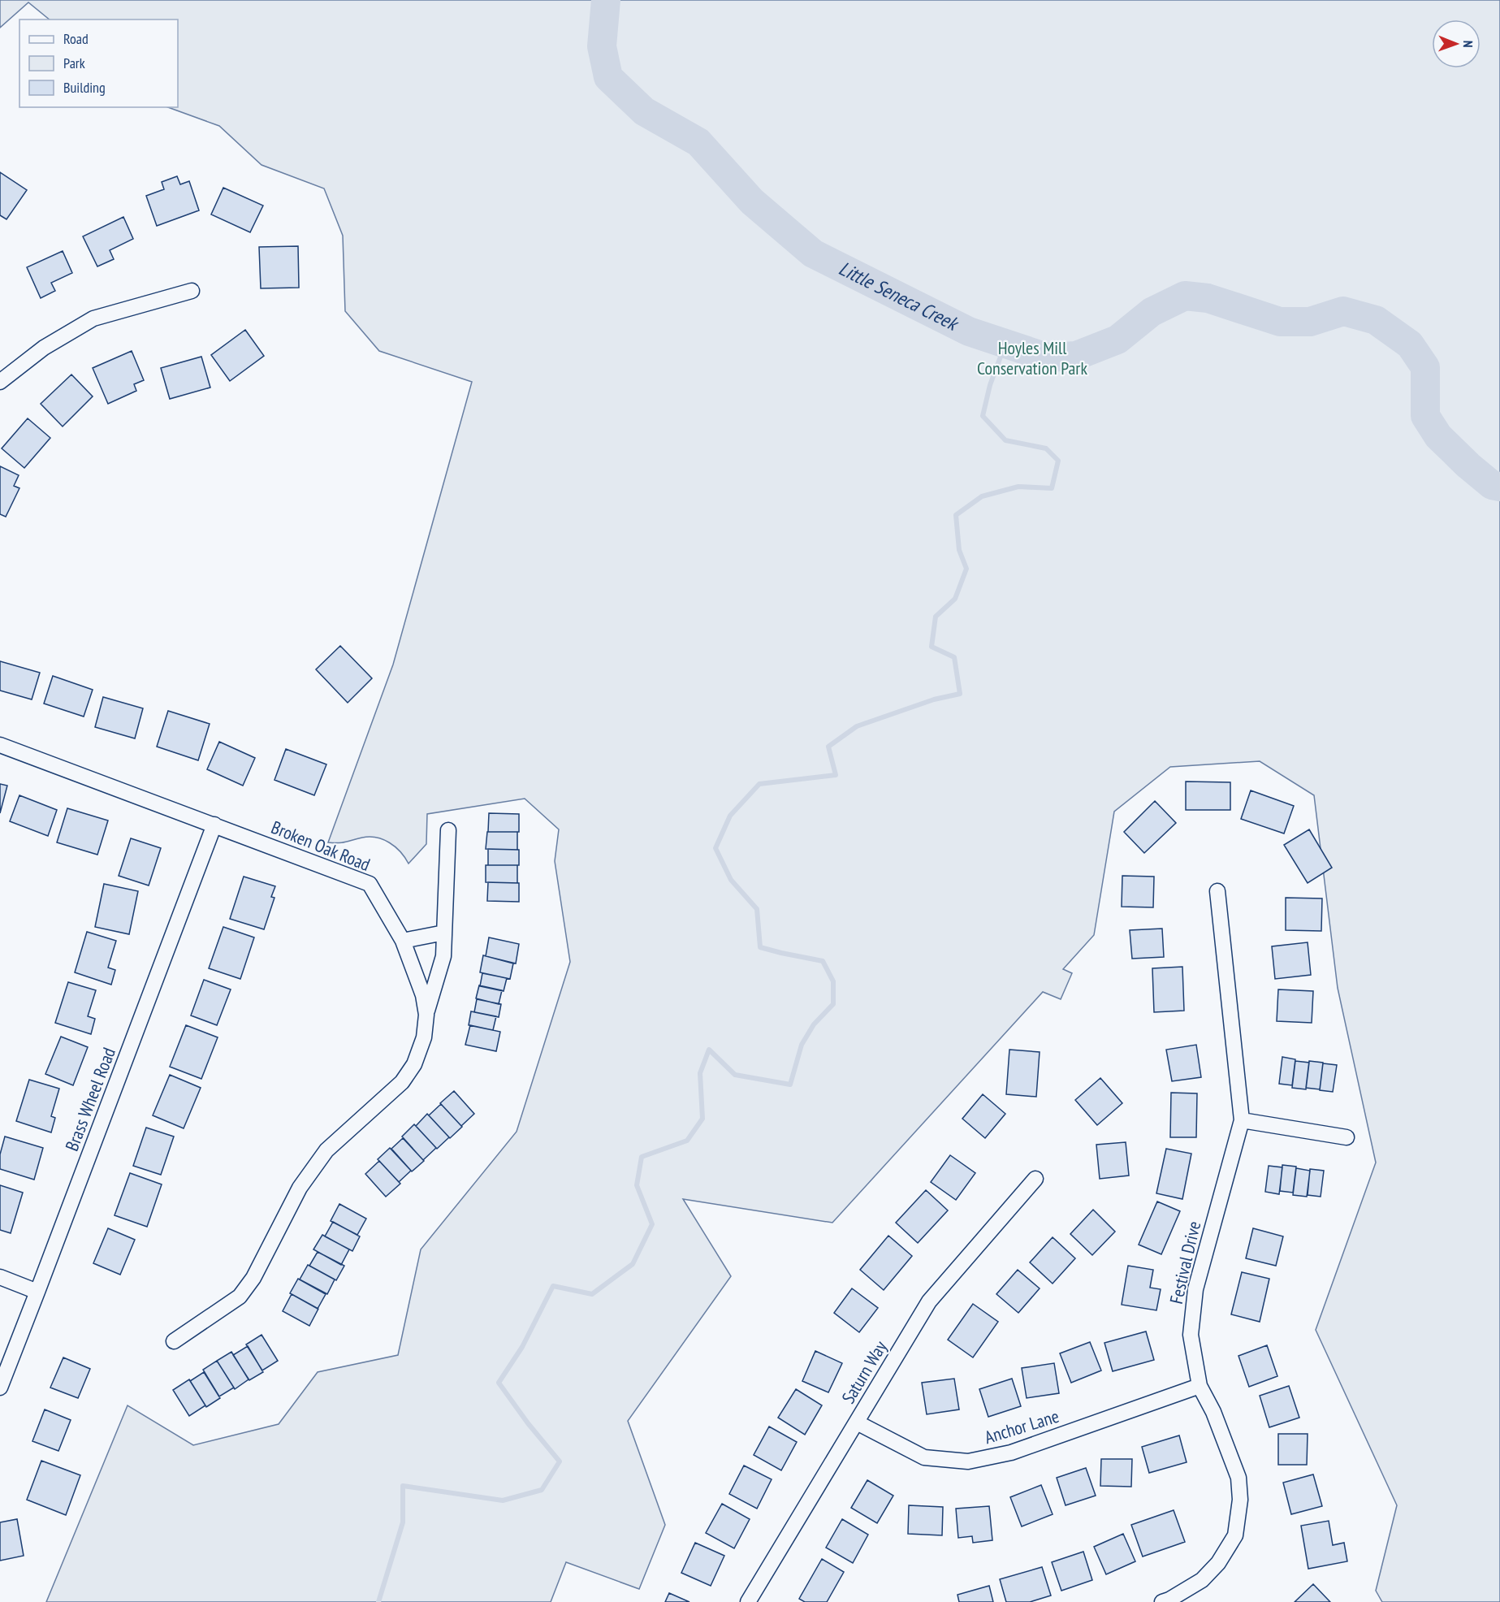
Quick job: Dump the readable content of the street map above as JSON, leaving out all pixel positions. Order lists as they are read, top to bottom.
{
  "streets": {
    "street": [
      "Broken Oak Road",
      "Brass Wheel Road",
      "Festival Drive",
      "Saturn Way",
      "Anchor Lane"
    ]
  },
  "crossings": [
    ["Broken Oak Road", "Brass Wheel Road"],
    ["Festival Drive", "Anchor Lane"],
    ["Saturn Way", "Anchor Lane"]
  ],
  "water": ["Little Seneca Creek"],
  "parks": ["Hoyles Mill Conservation Park"],
  "legend": ["Road", "Park", "Building"],
  "north": "right"
}
